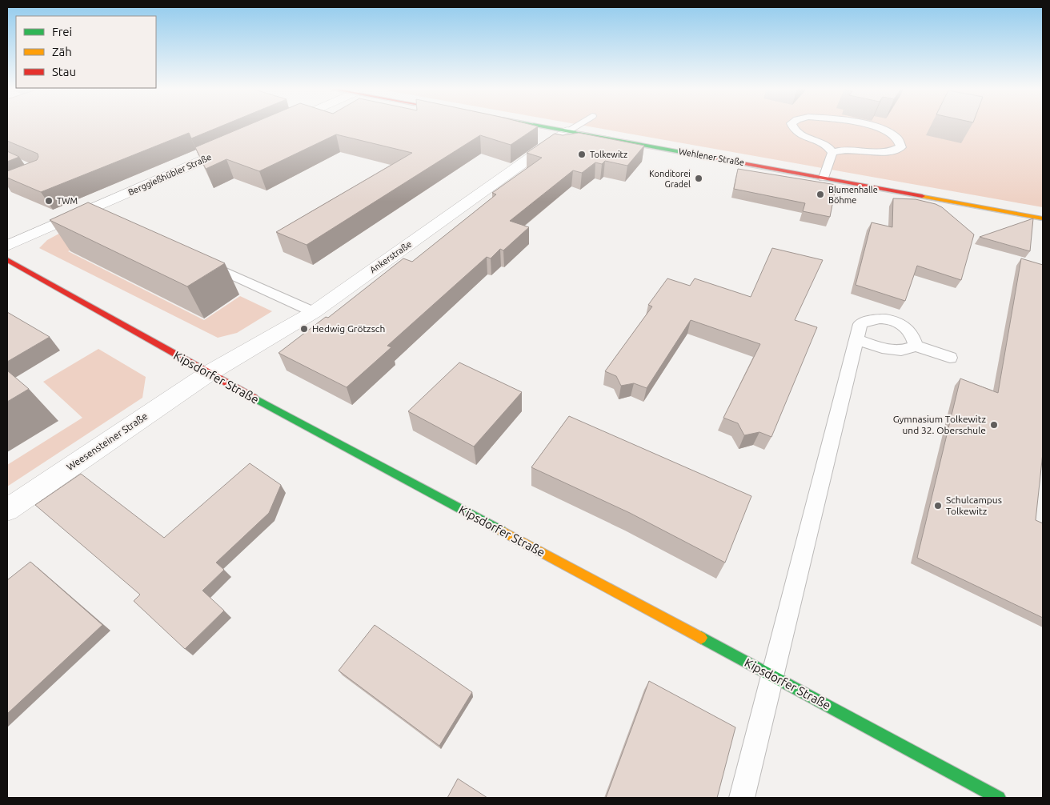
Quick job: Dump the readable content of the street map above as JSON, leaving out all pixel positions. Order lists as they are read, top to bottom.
{
  "streets": {
    "main road": ["Wehlener Straße", "Kipsdorfer Straße"],
    "street": ["Berggießhübler Straße", "Ankerstraße", "Weesensteiner Straße"]
  },
  "crossings": [
    ["Wehlener Straße", "Ankerstraße"],
    ["Ankerstraße", "Kipsdorfer Straße"],
    ["Ankerstraße", "Weesensteiner Straße"],
    ["Kipsdorfer Straße", "Weesensteiner Straße"]
  ],
  "places": [
    "Tolkewitz",
    "Konditorei Gradel",
    "Blumenhalle Böhme",
    "TWM",
    "Hedwig Grötzsch",
    "Gymnasium Tolkewitz und 32. Oberschule",
    "Schulcampus Tolkewitz"
  ],
  "legend": ["Frei", "Zäh", "Stau"]
}
